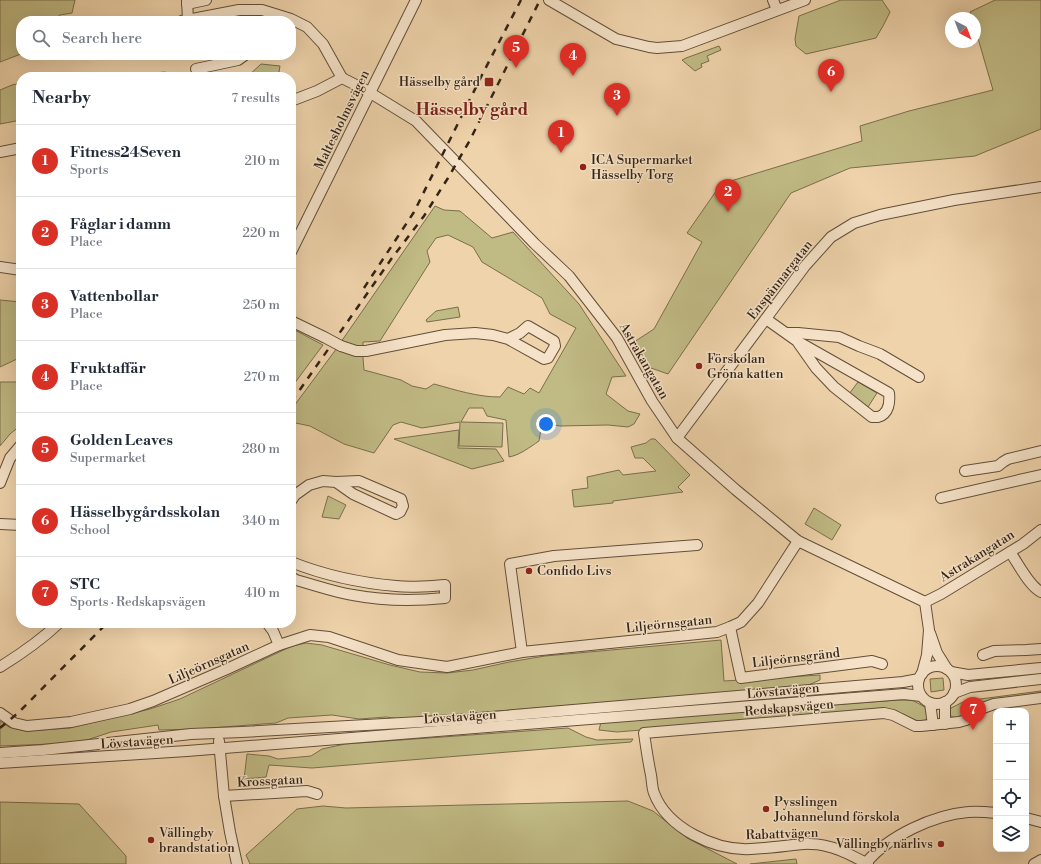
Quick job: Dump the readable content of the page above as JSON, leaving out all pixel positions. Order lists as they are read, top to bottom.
{
  "streets": {
    "street": [
      "Maltesholmsvägen",
      "Enspännargatan",
      "Astrakangatan",
      "Liljeörnsgatan",
      "Liljeörnsgränd",
      "Lövstavägen",
      "Redskapsvägen",
      "Krossgatan",
      "Rabattvägen"
    ]
  },
  "crossings": [
    ["Maltesholmsvägen", "Astrakangatan"],
    ["Enspännargatan", "Astrakangatan"],
    ["Astrakangatan", "Liljeörnsgatan"],
    ["Liljeörnsgatan", "Liljeörnsgränd"],
    ["Lövstavägen", "Krossgatan"],
    ["Redskapsvägen", "Rabattvägen"]
  ],
  "districts": ["Hässelby gård"],
  "places": {
    "transit": ["Hässelby gård"],
    "other": [
      "ICA Supermarket Hässelby Torg",
      "Förskolan Gröna katten",
      "Confido Livs",
      "Pysslingen Johannelund förskola",
      "Vällingby brandstation",
      "Vällingby närlivs"
    ]
  },
  "north": "bottom right",
  "page": {
    "search": "Search here",
    "pins": [
      "5",
      "4",
      "6",
      "3",
      "1",
      "2",
      "7"
    ],
    "heading": ["Nearby", "7 results"],
    "list": [
      {
        "mark": "1",
        "name": "Fitness24Seven",
        "note": "Sports",
        "value": "210 m"
      },
      {
        "mark": "2",
        "name": "Fåglar i damm",
        "note": "Place",
        "value": "220 m"
      },
      {
        "mark": "3",
        "name": "Vattenbollar",
        "note": "Place",
        "value": "250 m"
      },
      {
        "mark": "4",
        "name": "Fruktaffär",
        "note": "Place",
        "value": "270 m"
      },
      {
        "mark": "5",
        "name": "Golden Leaves",
        "note": "Supermarket",
        "value": "280 m"
      },
      {
        "mark": "6",
        "name": "Hässelbygårdsskolan",
        "note": "School",
        "value": "340 m"
      },
      {
        "mark": "7",
        "name": "STC",
        "note": "Sports · Redskapsvägen",
        "value": "410 m"
      }
    ],
    "map_buttons": ["+", "−"]
  }
}
